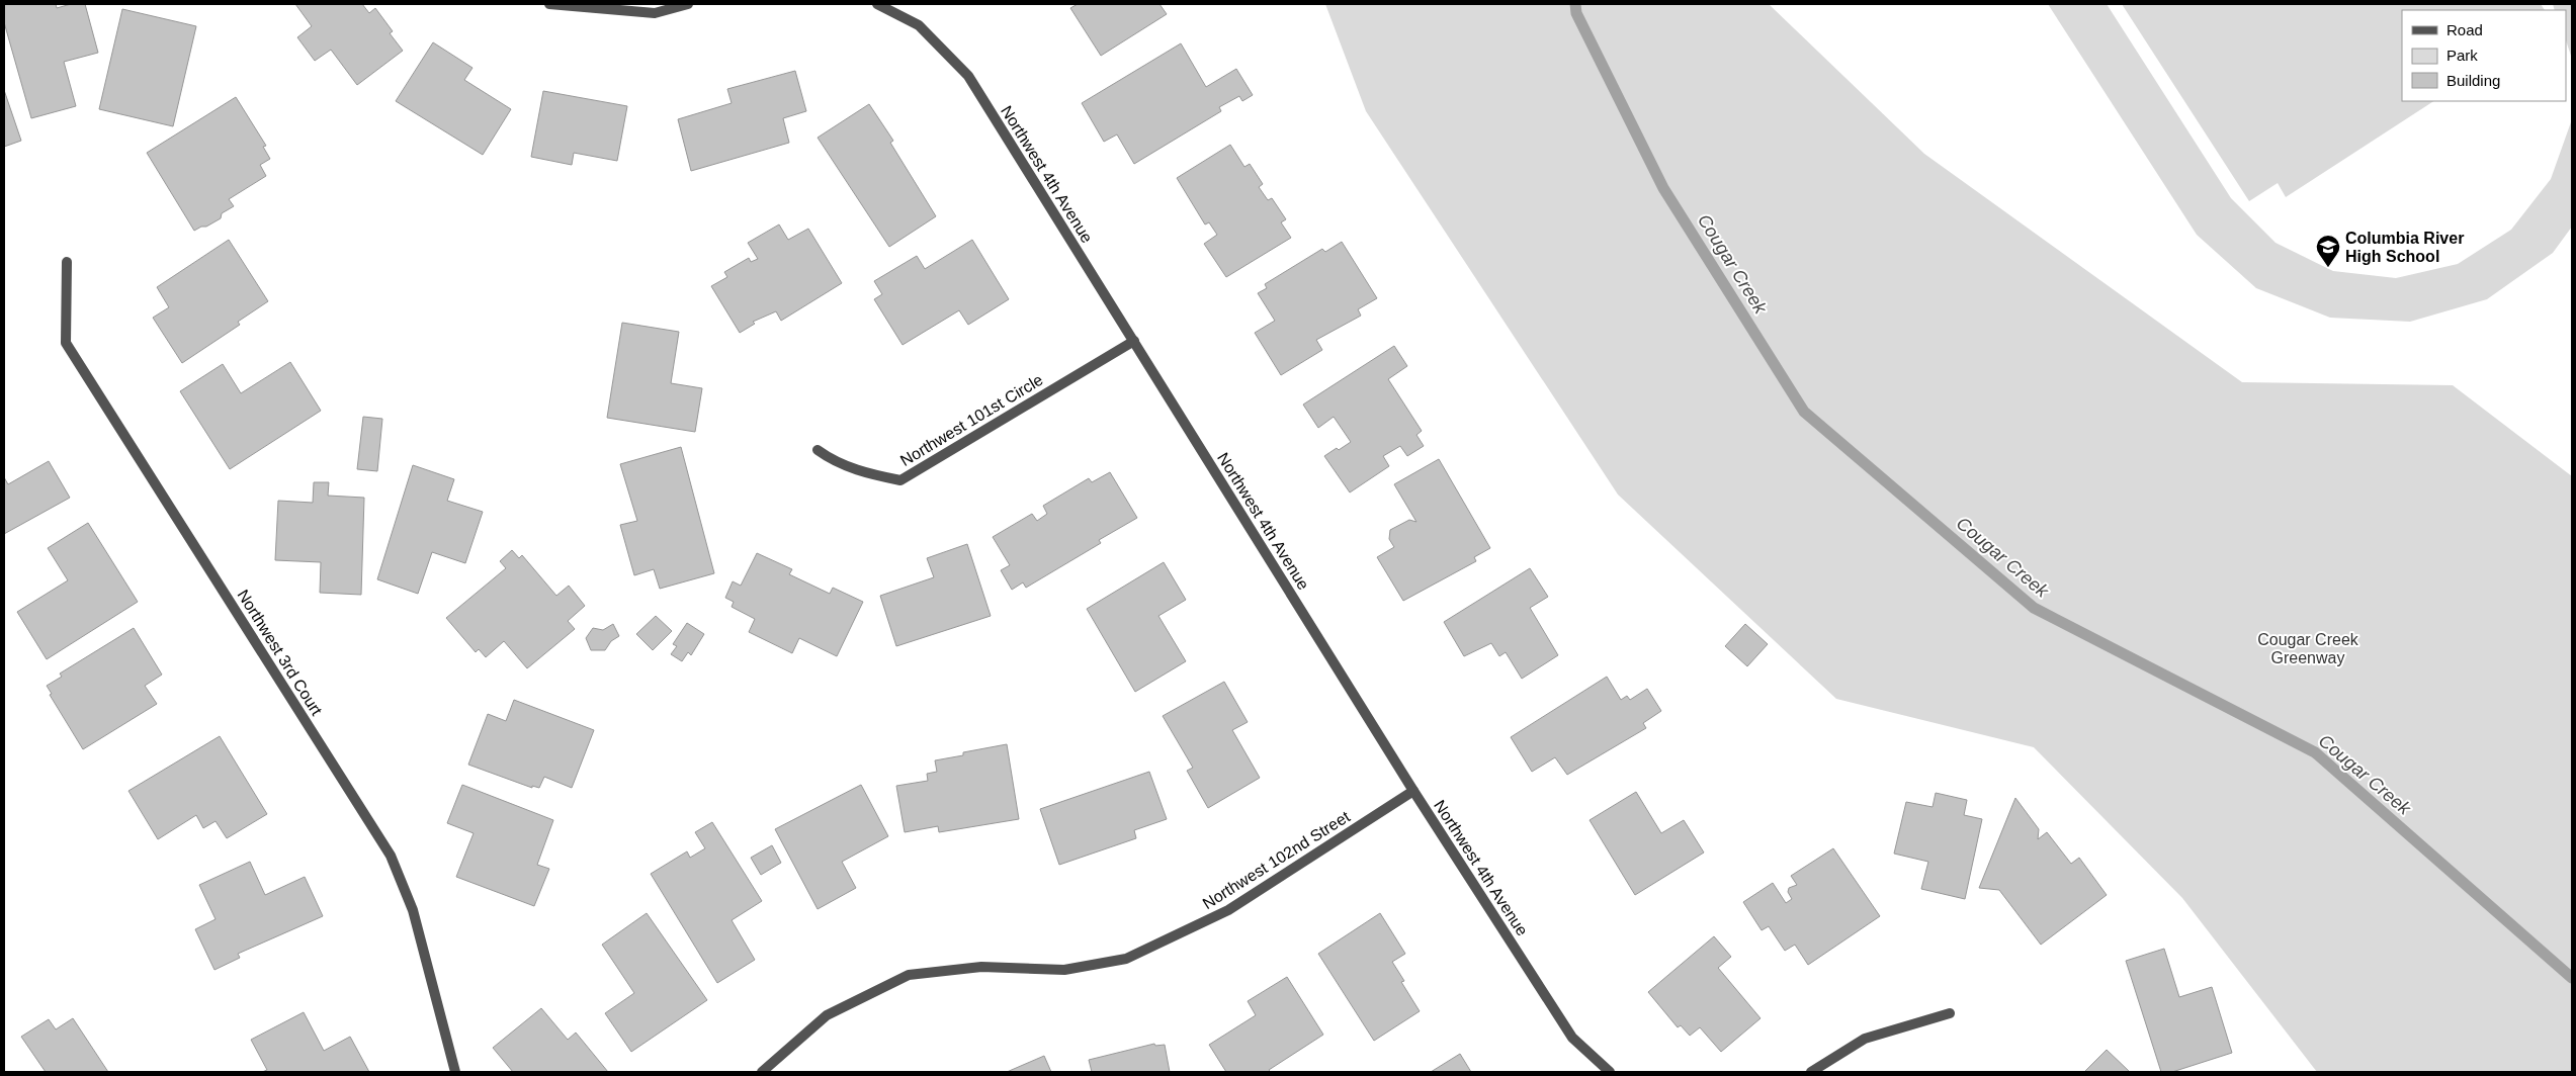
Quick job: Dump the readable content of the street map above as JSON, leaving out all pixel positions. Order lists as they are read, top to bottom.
{
  "streets": {
    "street": [
      "Northwest 4th Avenue",
      "Northwest 101st Circle",
      "Northwest 3rd Court",
      "Northwest 102nd Street"
    ]
  },
  "crossings": [
    ["Northwest 4th Avenue", "Northwest 101st Circle"],
    ["Northwest 4th Avenue", "Northwest 102nd Street"]
  ],
  "water": ["Cougar Creek"],
  "parks": ["Cougar Creek Greenway"],
  "places": {
    "school or university": ["Columbia River High School"]
  },
  "legend": ["Road", "Park", "Building"]
}
